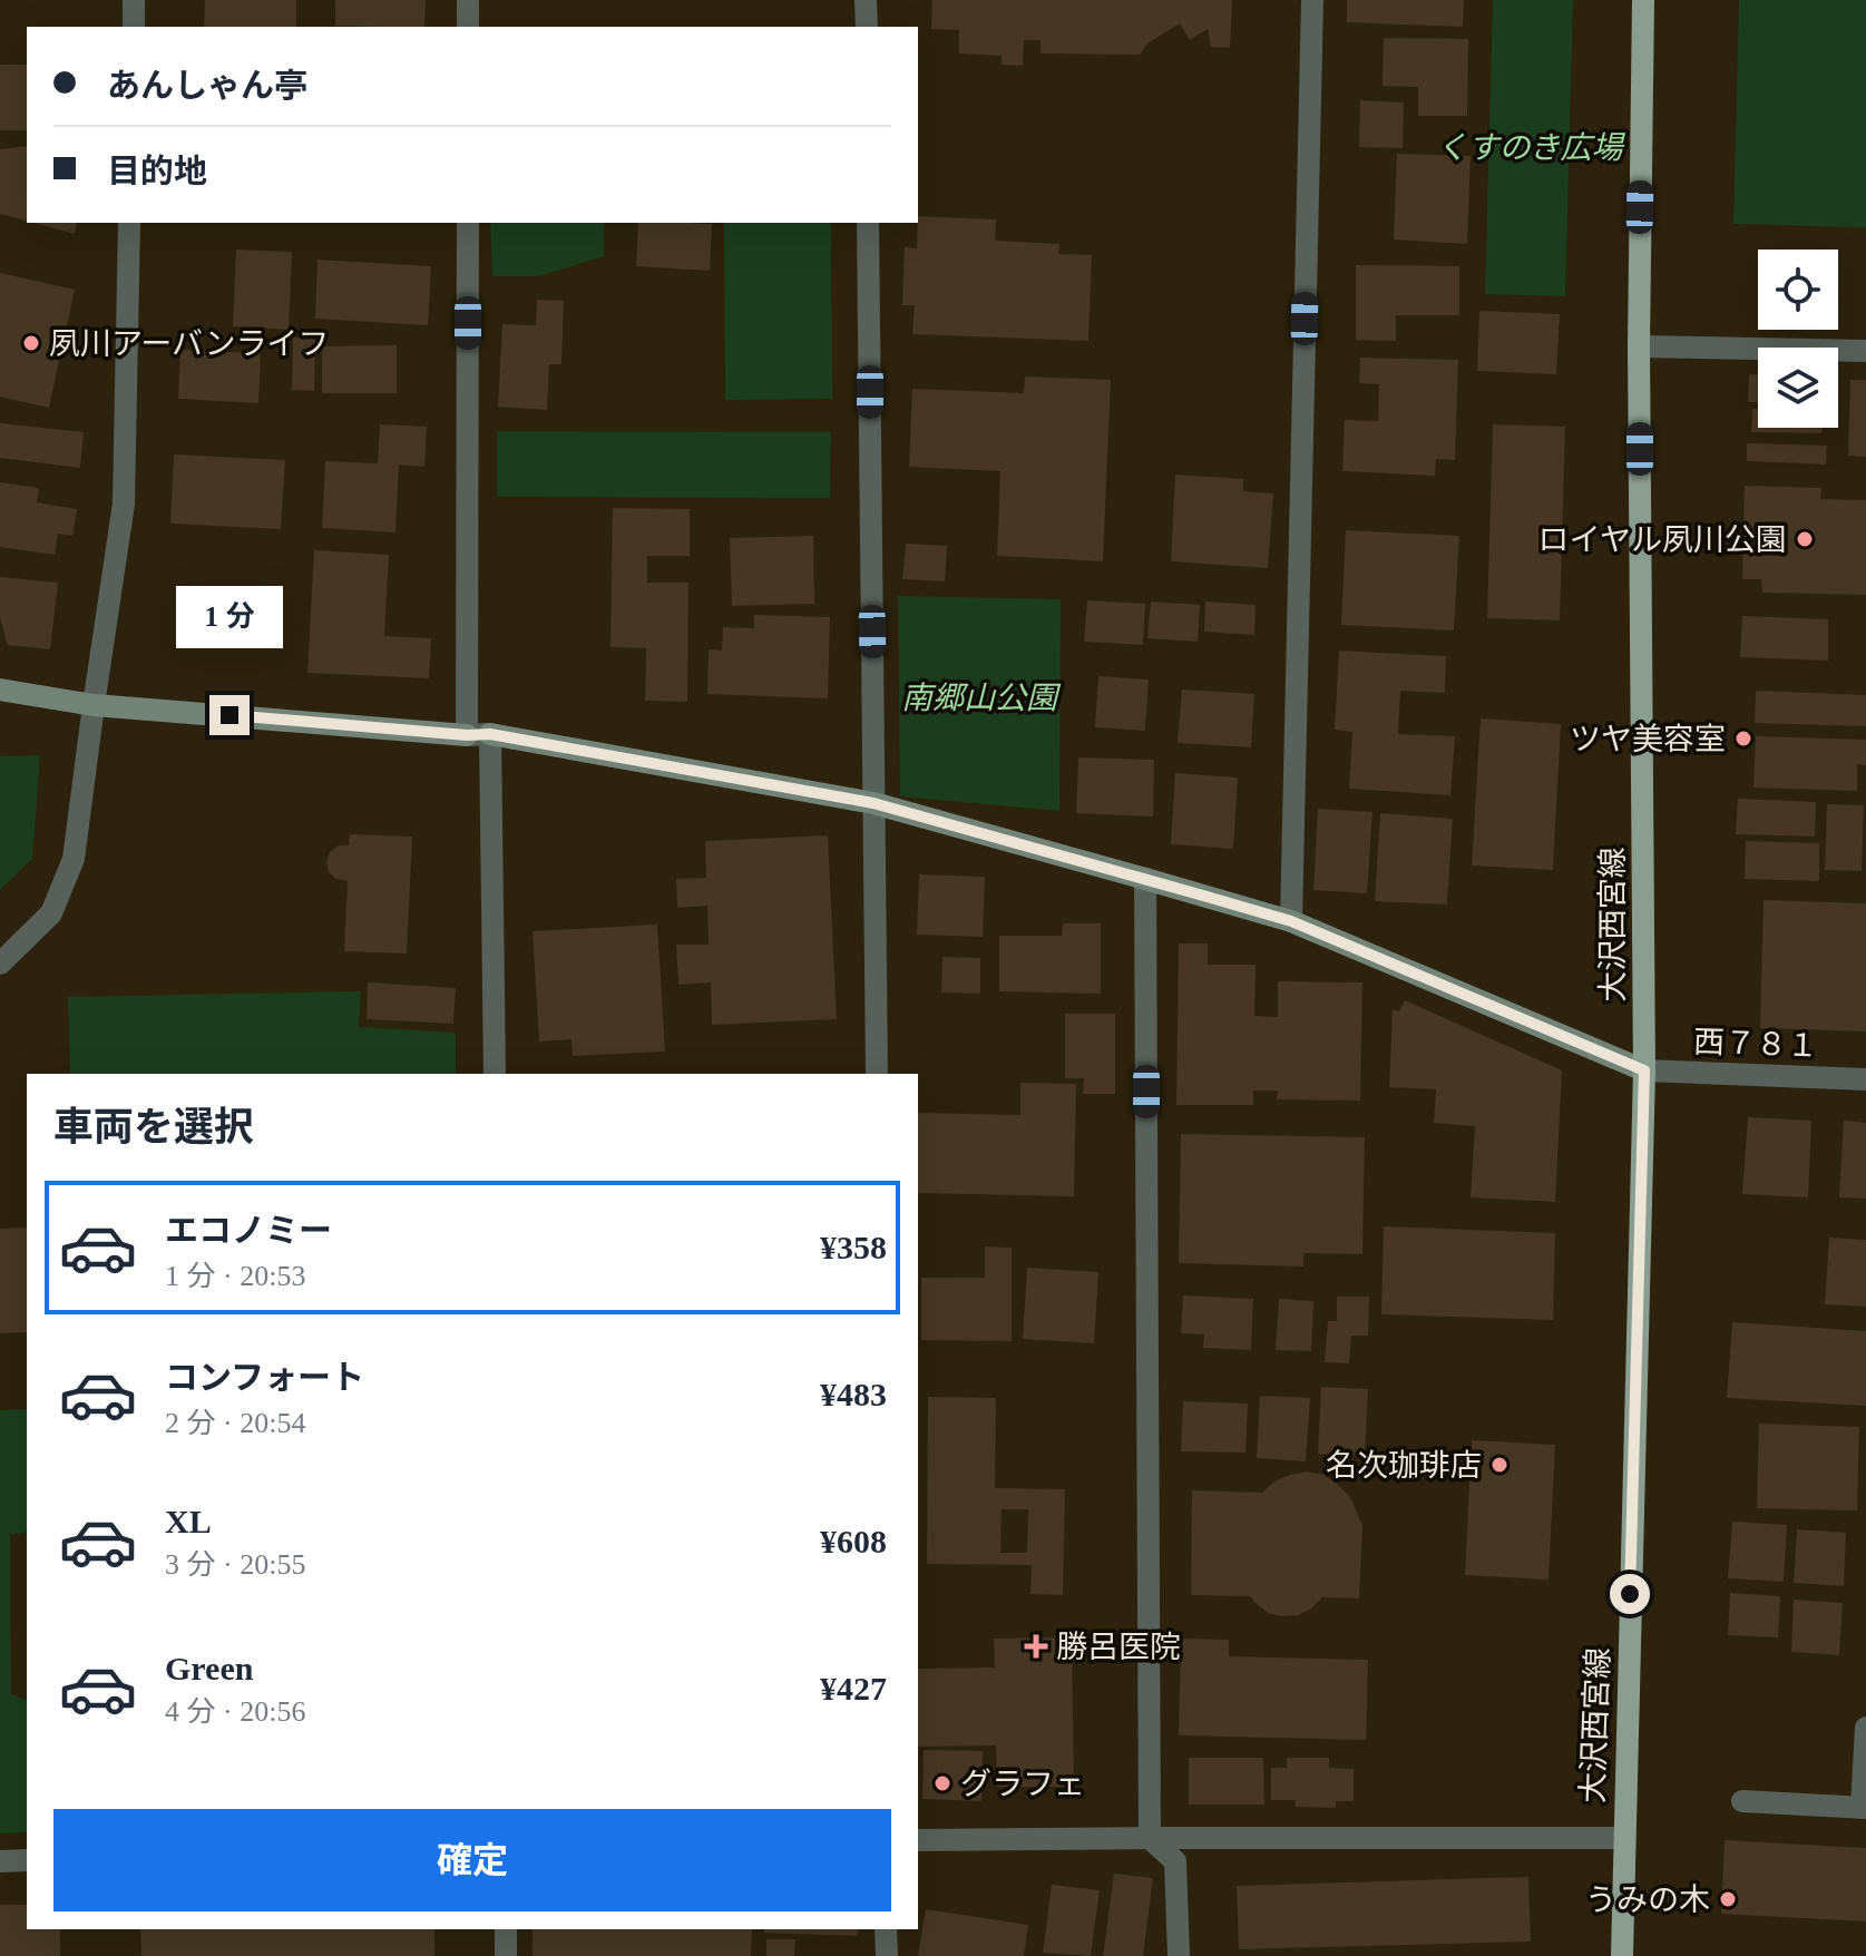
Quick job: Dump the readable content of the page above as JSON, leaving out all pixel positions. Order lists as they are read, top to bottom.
{
  "streets": {
    "main road": ["大沢西宮線"],
    "street": ["西７８１"]
  },
  "crossings": [
    ["大沢西宮線", "西７８１"]
  ],
  "parks": ["くすのき広場", "南郷山公園"],
  "places": {
    "other": [
      "夙川アーバンライフ",
      "ロイヤル夙川公園",
      "ツヤ美容室",
      "名次珈琲店",
      "グラフェ",
      "うみの木"
    ],
    "health": ["勝呂医院"]
  },
  "page": {
    "banner": ["あんしゃん亭", "目的地"],
    "bubble": "1 分",
    "heading": "車両を選択",
    "list": [
      {
        "name": "エコノミー",
        "note": "1 分 · 20:53",
        "value": "¥358"
      },
      {
        "name": "コンフォート",
        "note": "2 分 · 20:54",
        "value": "¥483"
      },
      {
        "name": "XL",
        "note": "3 分 · 20:55",
        "value": "¥608"
      },
      {
        "name": "Green",
        "note": "4 分 · 20:56",
        "value": "¥427"
      }
    ],
    "buttons": "確定"
  }
}
